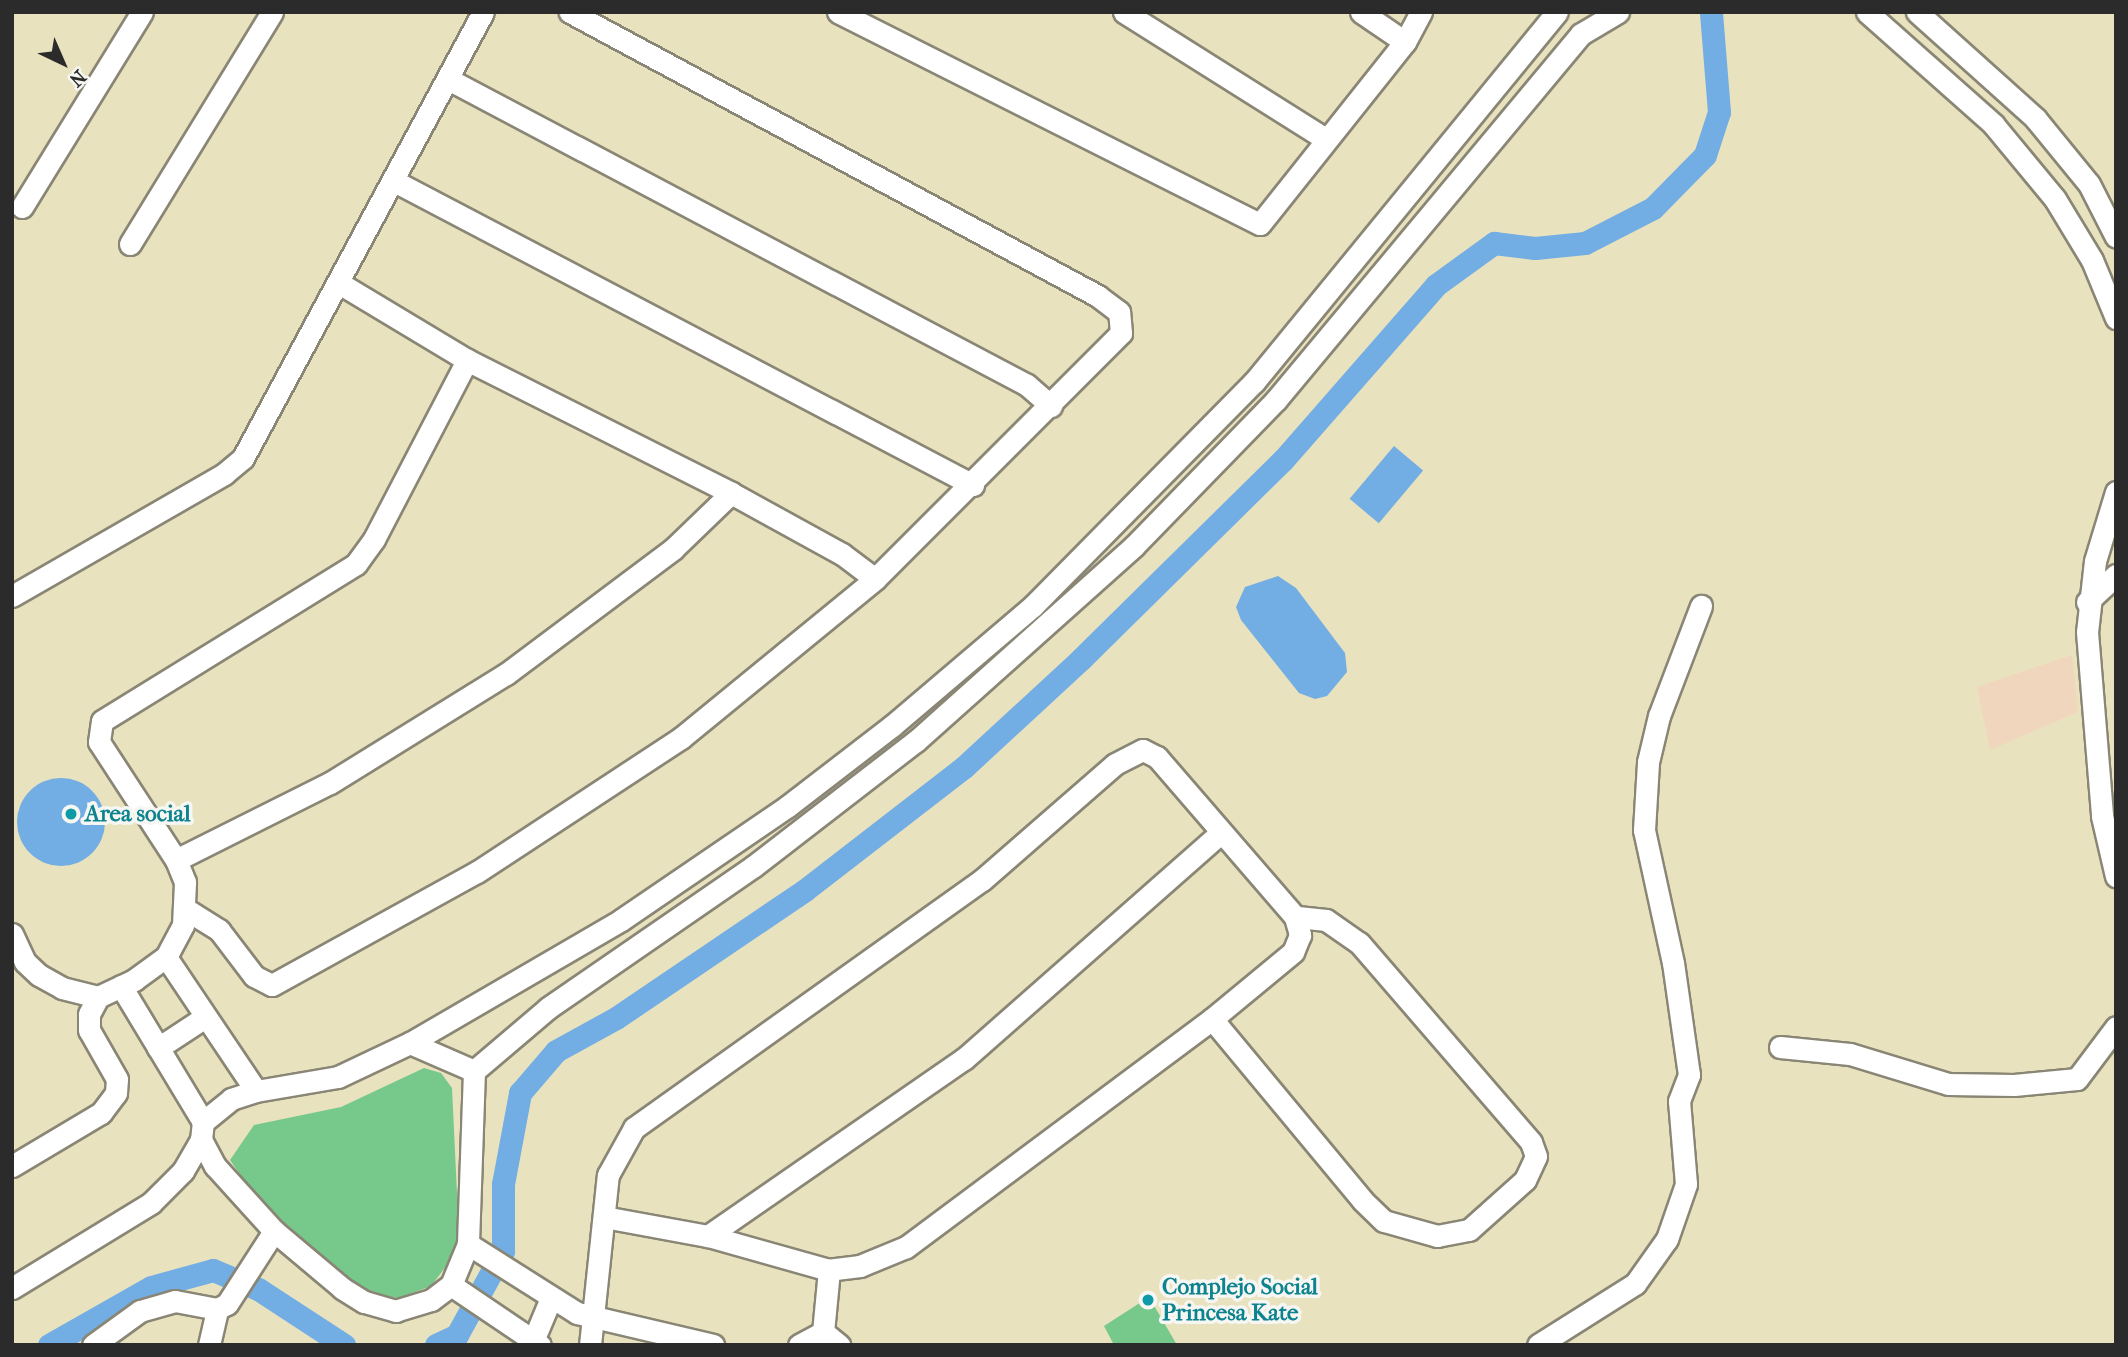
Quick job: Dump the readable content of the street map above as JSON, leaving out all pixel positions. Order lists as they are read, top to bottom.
{
  "places": ["Area social", "Complejo Social Princesa Kate"],
  "north": "bottom right"
}
